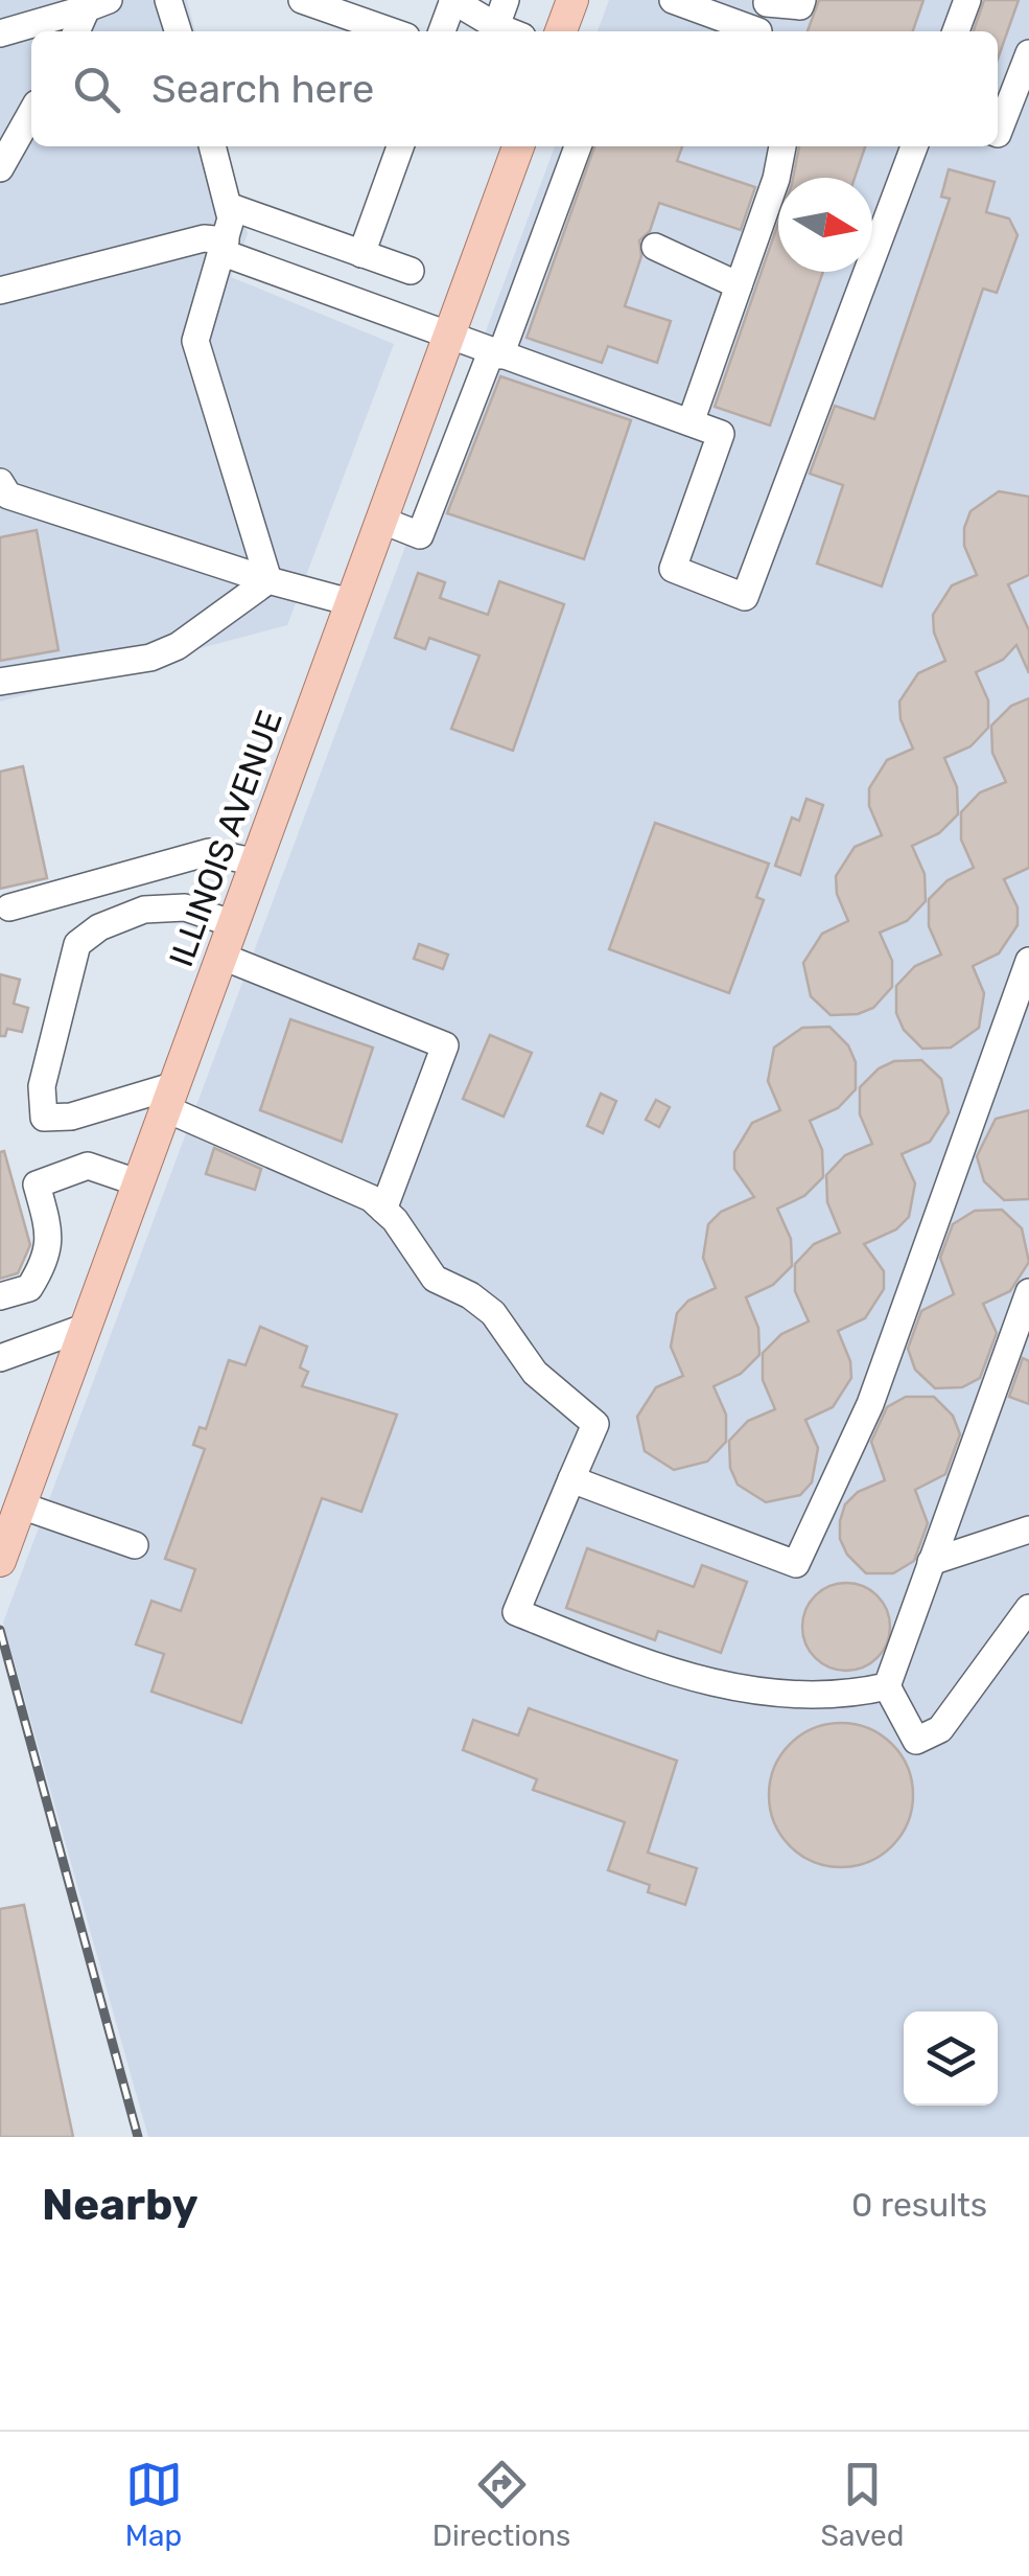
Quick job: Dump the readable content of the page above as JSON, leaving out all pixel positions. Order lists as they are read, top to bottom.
{
  "streets": {
    "main road": ["ILLINOIS AVENUE"]
  },
  "north": "right",
  "page": {
    "search": "Search here",
    "heading": ["Nearby", "0 results"],
    "nav": ["Map", "Directions", "Saved"]
  }
}
